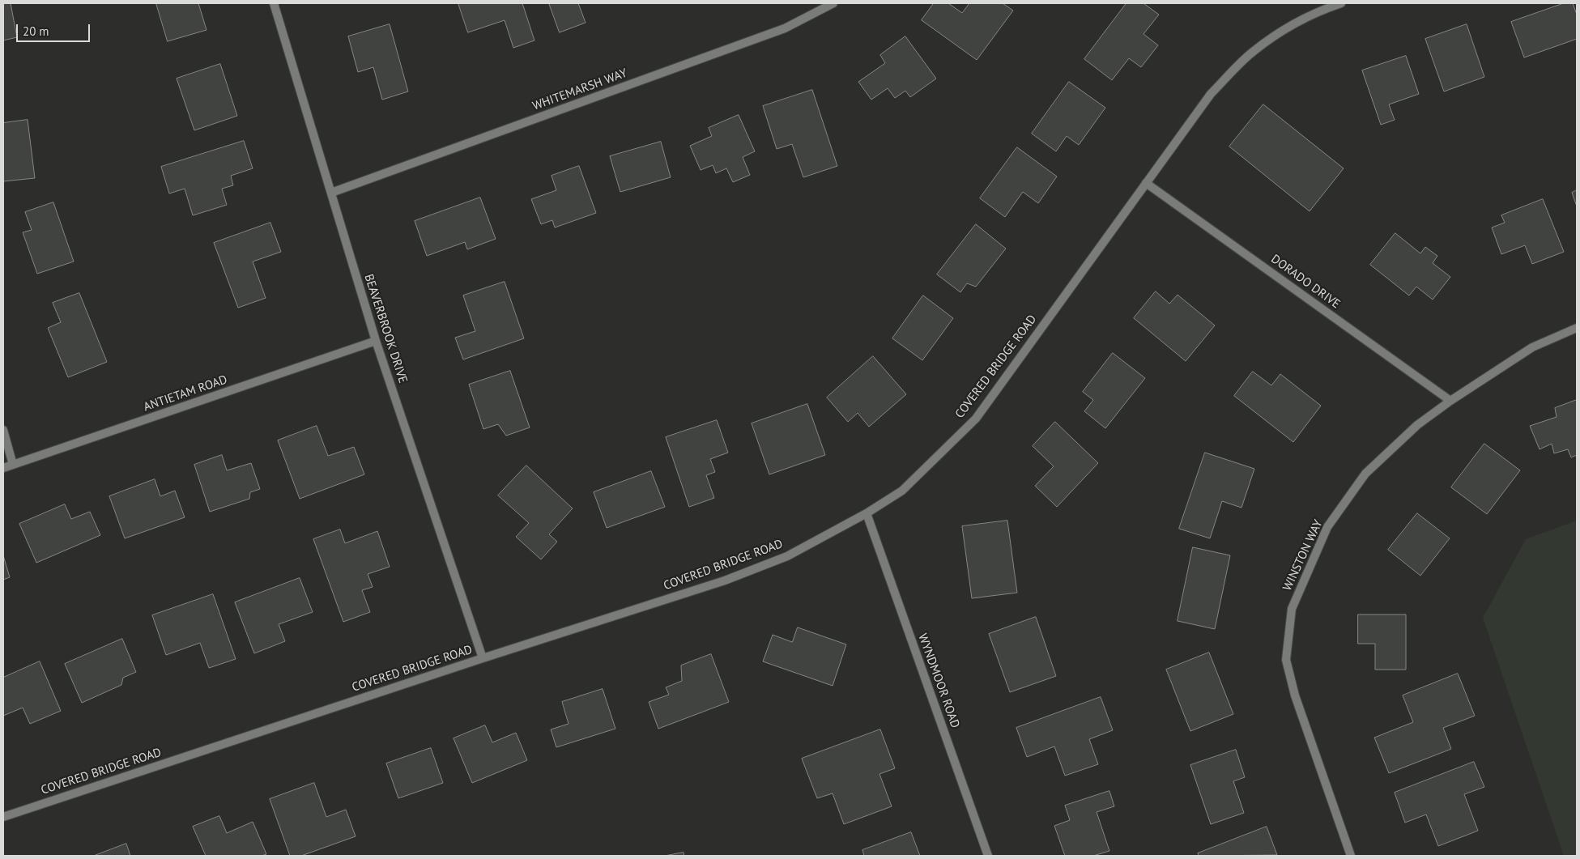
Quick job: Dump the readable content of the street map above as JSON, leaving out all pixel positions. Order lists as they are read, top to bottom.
{
  "streets": {
    "street": [
      "WHITEMARSH WAY",
      "DORADO DRIVE",
      "BEAVERBROOK DRIVE",
      "COVERED BRIDGE ROAD",
      "ANTIETAM ROAD",
      "WINSTON WAY",
      "WYNDMOOR ROAD"
    ]
  },
  "crossings": [
    ["WHITEMARSH WAY", "BEAVERBROOK DRIVE"],
    ["DORADO DRIVE", "COVERED BRIDGE ROAD"],
    ["DORADO DRIVE", "WINSTON WAY"],
    ["BEAVERBROOK DRIVE", "COVERED BRIDGE ROAD"],
    ["BEAVERBROOK DRIVE", "ANTIETAM ROAD"],
    ["COVERED BRIDGE ROAD", "WYNDMOOR ROAD"]
  ],
  "scale_bar": "20 m"
}
